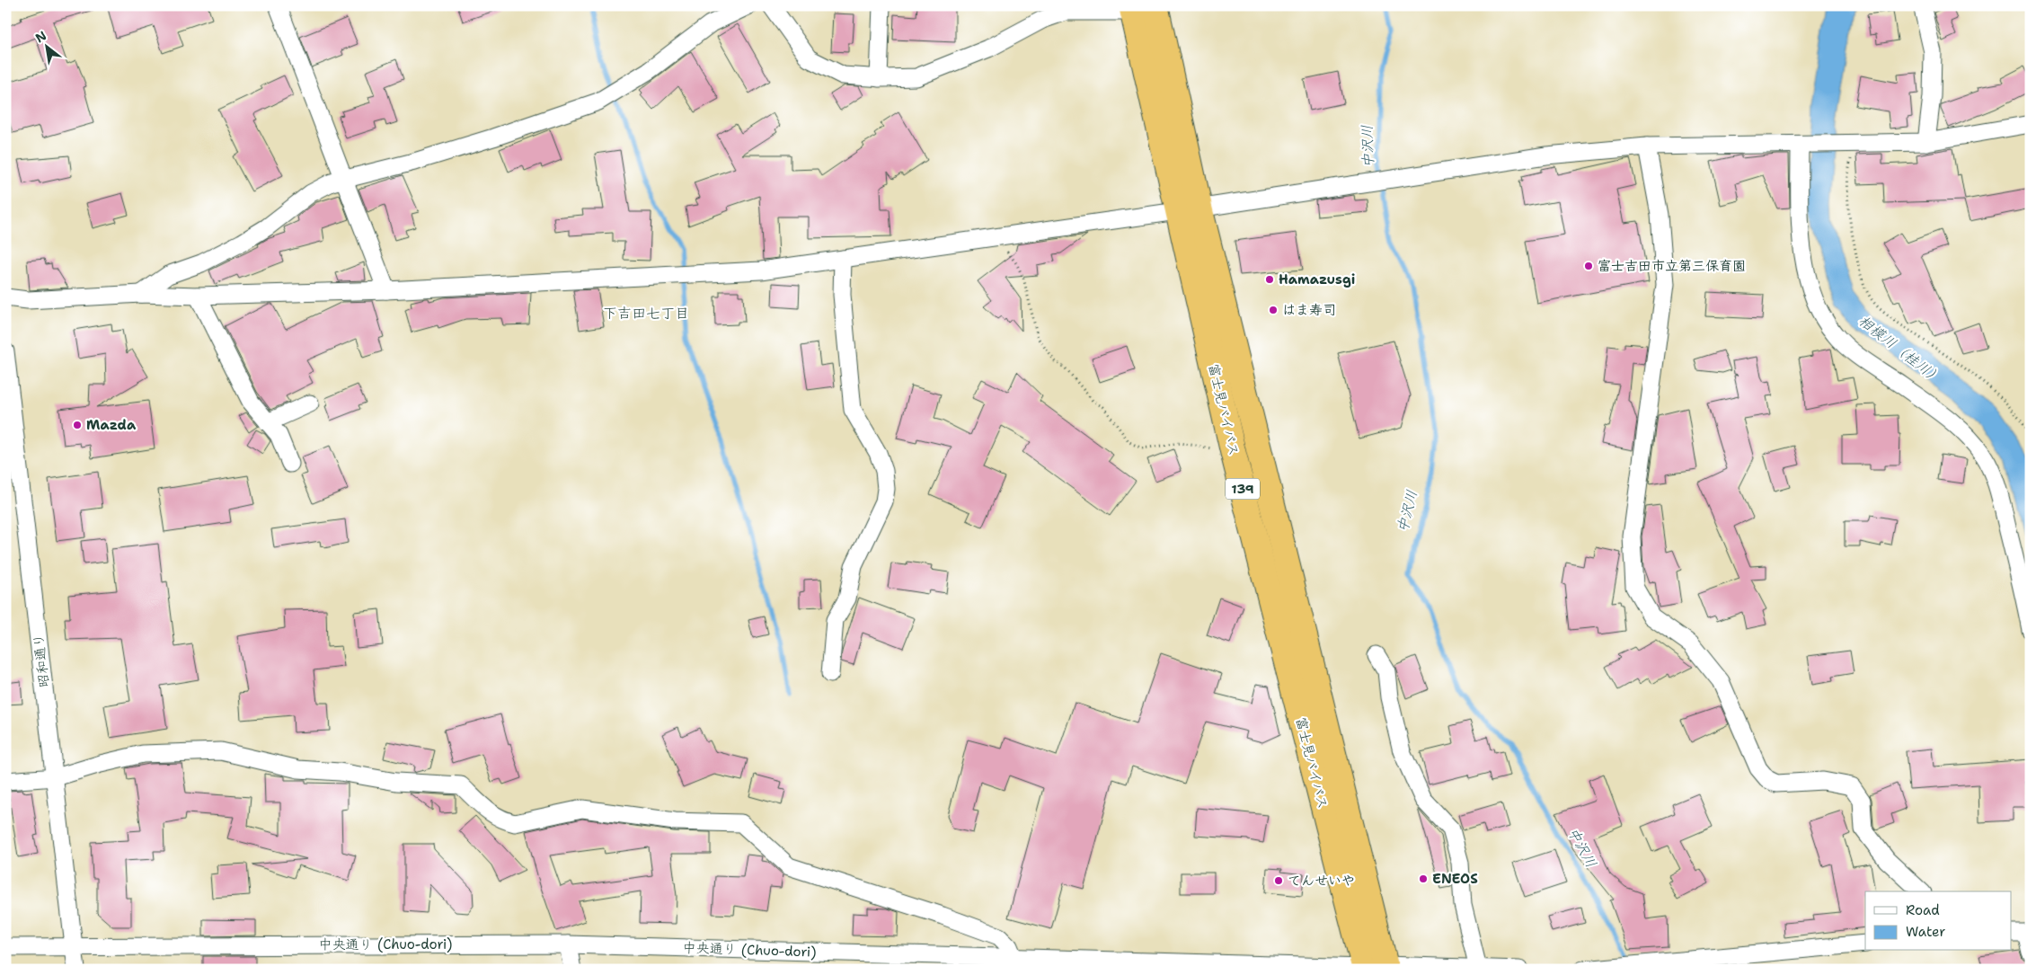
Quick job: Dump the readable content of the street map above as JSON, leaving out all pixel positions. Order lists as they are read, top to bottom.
{
  "streets": {
    "highway": ["富士見バイパス", "139"],
    "street": ["昭和通り", "中央通り (Chuo-dori)"]
  },
  "crossings": [
    ["富士見バイパス", "中央通り (Chuo-dori)"],
    ["昭和通り", "中央通り (Chuo-dori)"]
  ],
  "districts": ["下吉田七丁目"],
  "water": ["中沢川", "相模川（桂川）"],
  "places": [
    "富士吉田市立第三保育園",
    "Hamazusgi",
    "はま寿司",
    "Mazda",
    "ENEOS",
    "てんせいや"
  ],
  "legend": ["Road", "Water"],
  "north": "top left"
}
